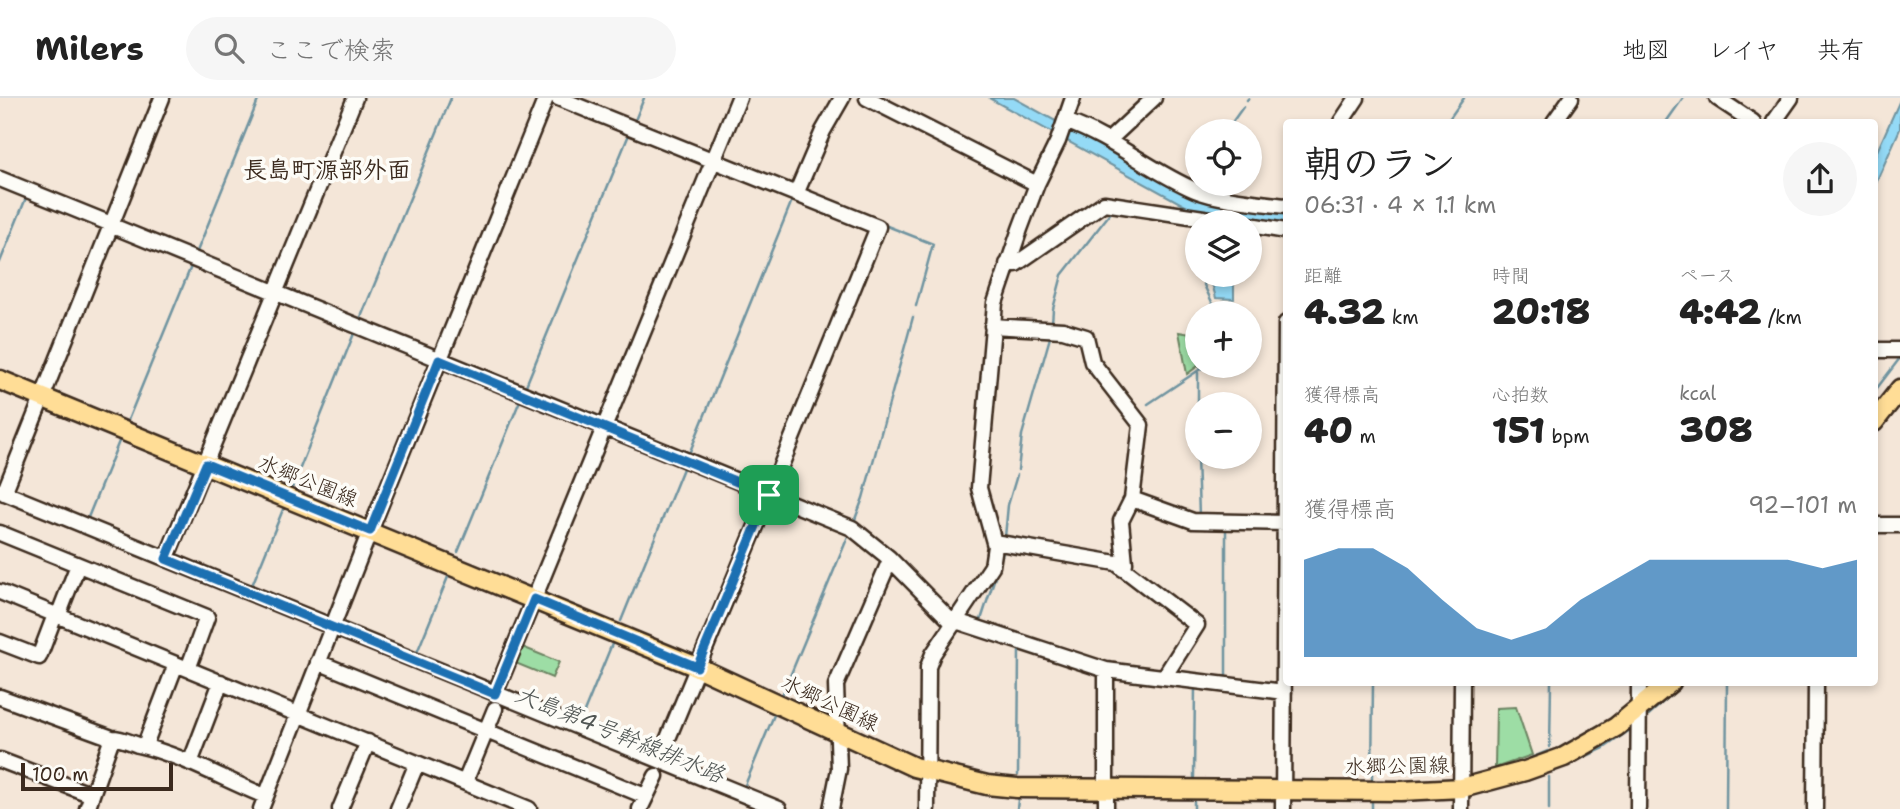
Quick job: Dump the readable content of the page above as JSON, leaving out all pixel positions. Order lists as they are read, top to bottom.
{
  "streets": {
    "main road": ["水郷公園線"]
  },
  "districts": ["長島町源部外面"],
  "water": ["大島第4号幹線排水路"],
  "scale_bar": "100 m",
  "page": {
    "header": "Milers",
    "search": "ここで検索",
    "nav": ["地図", "レイヤ", "共有"],
    "map_buttons": ["+", "−"],
    "heading": ["朝のラン", "06:31 · 4 × 1.1 km"],
    "stats": [
      ["距離", "4.32 km"],
      ["時間", "20:18"],
      ["ペース", "4:42 /km"],
      ["獲得標高", "40 m"],
      ["心拍数", "151 bpm"],
      ["kcal", "308"]
    ],
    "chart": ["獲得標高", "92–101 m"],
    "scale": "100 m"
  }
}
